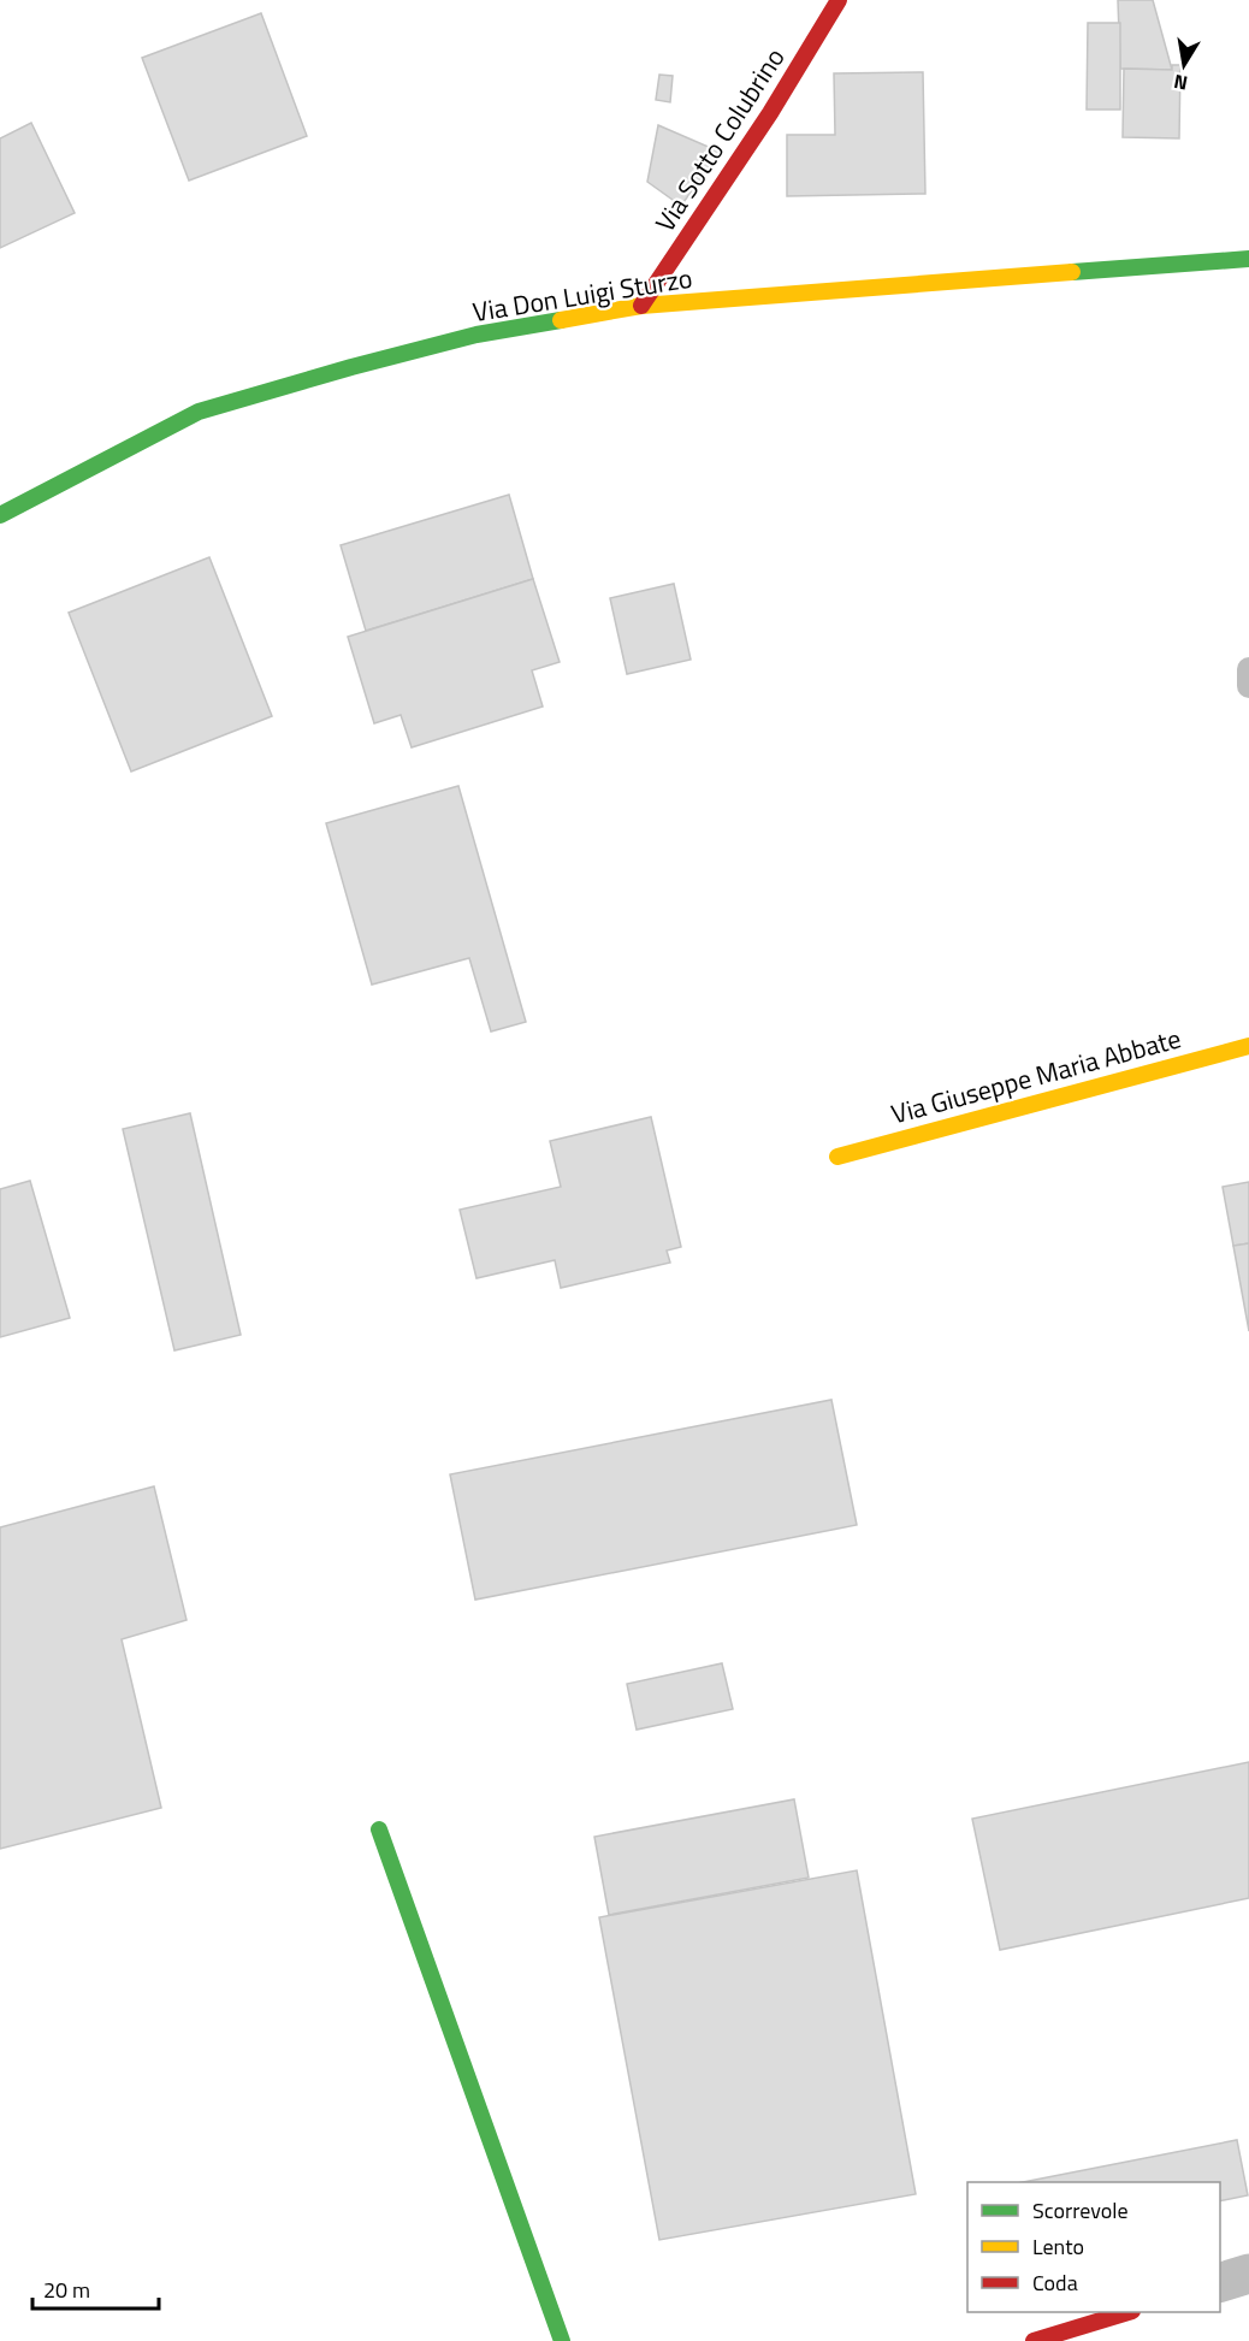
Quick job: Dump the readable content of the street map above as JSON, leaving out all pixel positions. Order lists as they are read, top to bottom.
{
  "streets": {
    "street": ["Via Sotto Colubrino", "Via Don Luigi Sturzo", "Via Giuseppe Maria Abbate"]
  },
  "crossings": [
    ["Via Sotto Colubrino", "Via Don Luigi Sturzo"]
  ],
  "legend": ["Scorrevole", "Lento", "Coda"],
  "scale_bar": "20 m",
  "north": "bottom"
}
